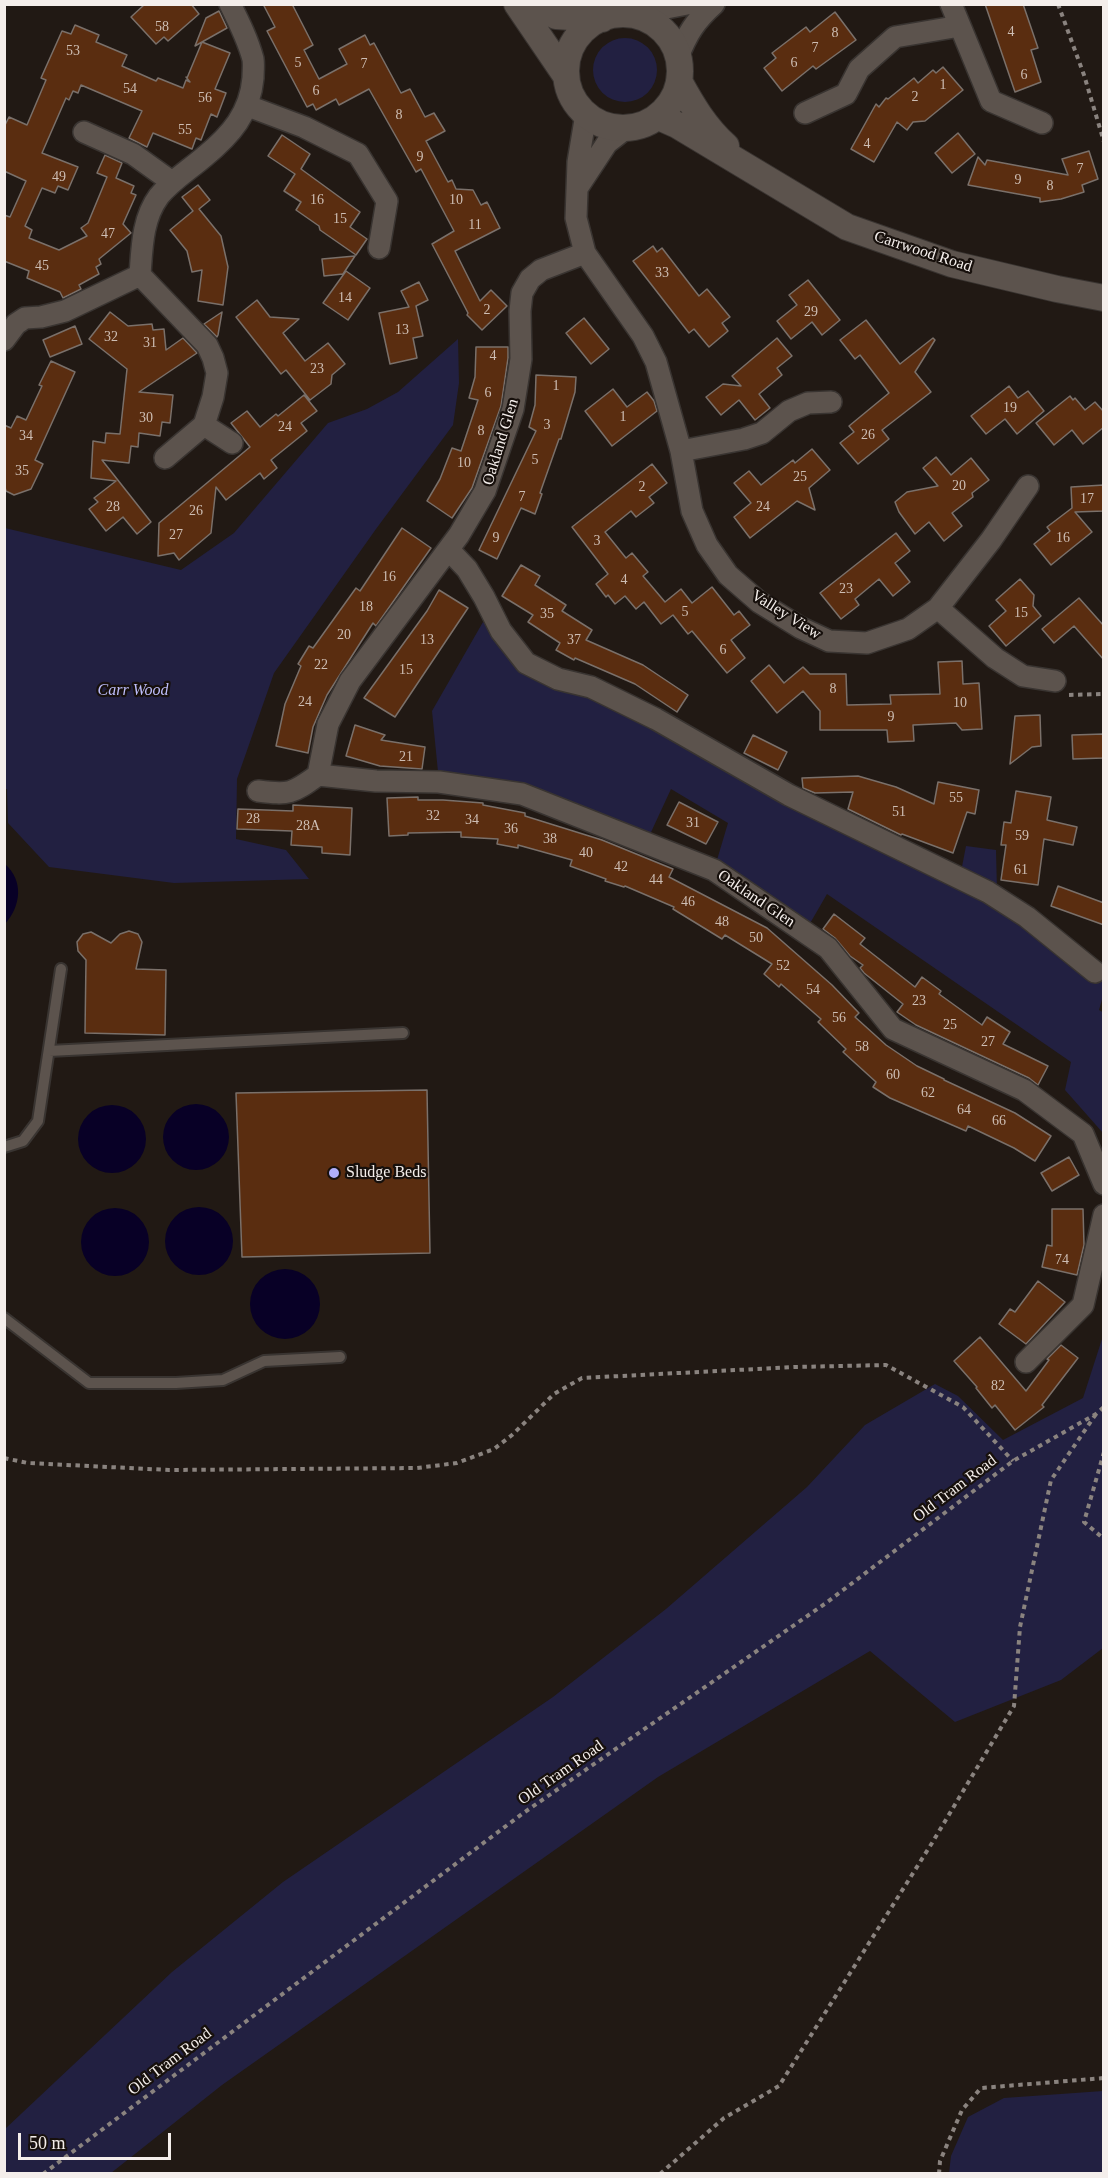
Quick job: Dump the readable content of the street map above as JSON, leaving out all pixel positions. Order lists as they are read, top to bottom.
{
  "streets": {
    "street": ["Carrwood Road", "Oakland Glen", "Valley View"],
    "path": ["Old Tram Road"]
  },
  "crossings": [
    ["Carrwood Road", "Valley View"],
    ["Oakland Glen", "Valley View"]
  ],
  "parks": ["Carr Wood"],
  "places": ["Sludge Beds"],
  "house_numbers": [
    "58",
    "4",
    "8",
    "7",
    "53",
    "5",
    "6",
    "7",
    "6",
    "1",
    "54",
    "6",
    "2",
    "56",
    "8",
    "55",
    "4",
    "9",
    "7",
    "49",
    "9",
    "8",
    "16",
    "10",
    "15",
    "11",
    "47",
    "45",
    "33",
    "14",
    "2",
    "29",
    "13",
    "32",
    "31",
    "4",
    "23",
    "1",
    "6",
    "19",
    "1",
    "30",
    "3",
    "24",
    "8",
    "26",
    "34",
    "5",
    "10",
    "35",
    "25",
    "20",
    "2",
    "7",
    "17",
    "28",
    "24",
    "26",
    "27",
    "9",
    "16",
    "3",
    "16",
    "4",
    "23",
    "18",
    "5",
    "15",
    "35",
    "20",
    "13",
    "37",
    "6",
    "22",
    "15",
    "8",
    "24",
    "10",
    "9",
    "21",
    "55",
    "51",
    "32",
    "28",
    "34",
    "31",
    "28A",
    "36",
    "59",
    "38",
    "40",
    "42",
    "61",
    "44",
    "46",
    "48",
    "50",
    "52",
    "54",
    "23",
    "56",
    "25",
    "27",
    "58",
    "60",
    "62",
    "64",
    "66",
    "74",
    "82"
  ],
  "scale_bar": "50 m"
}
